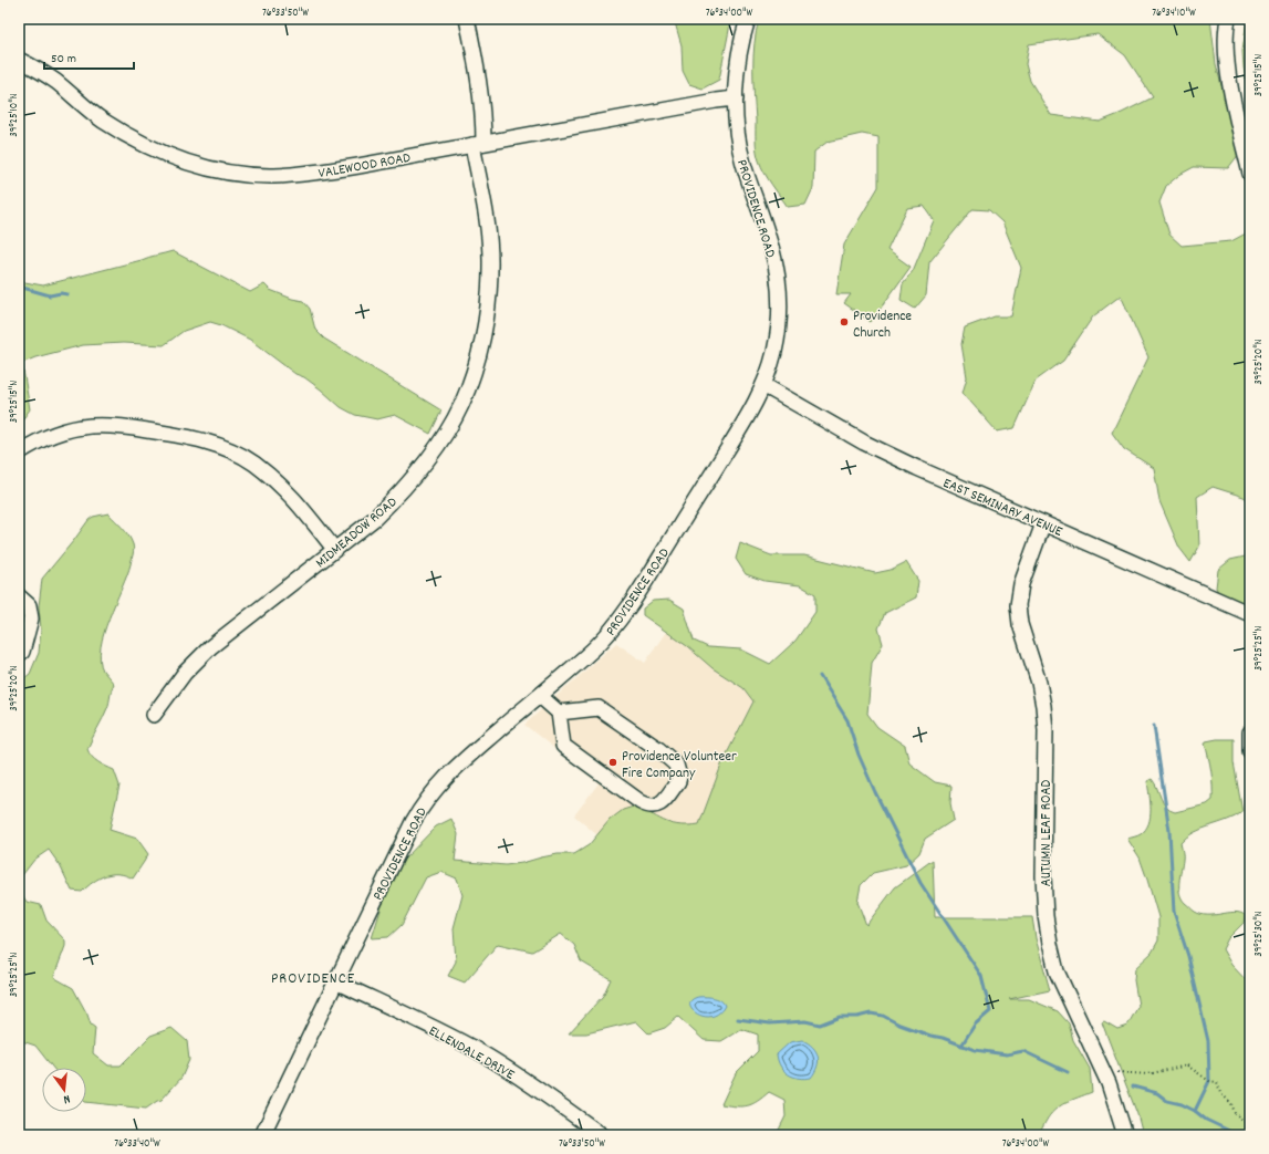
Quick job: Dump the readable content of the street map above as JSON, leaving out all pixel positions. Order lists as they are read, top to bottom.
{
  "streets": {
    "street": [
      "VALEWOOD ROAD",
      "PROVIDENCE ROAD",
      "EAST SEMINARY AVENUE",
      "MIDMEADOW ROAD",
      "AUTUMN LEAF ROAD",
      "ELLENDALE DRIVE"
    ]
  },
  "crossings": [
    ["VALEWOOD ROAD", "PROVIDENCE ROAD"],
    ["VALEWOOD ROAD", "MIDMEADOW ROAD"],
    ["PROVIDENCE ROAD", "EAST SEMINARY AVENUE"],
    ["PROVIDENCE ROAD", "ELLENDALE DRIVE"],
    ["EAST SEMINARY AVENUE", "AUTUMN LEAF ROAD"]
  ],
  "districts": ["PROVIDENCE"],
  "places": ["Providence Church", "Providence Volunteer Fire Company"],
  "scale_bar": "50 m",
  "north": "bottom",
  "coordinates": [
    "76°33'50\"W",
    "76°34'00\"W",
    "76°34'10\"W",
    "39°25'15\"N",
    "39°25'10\"N",
    "39°25'20\"N",
    "39°25'25\"N",
    "39°25'30\"N",
    "76°33'40\"W"
  ]
}
